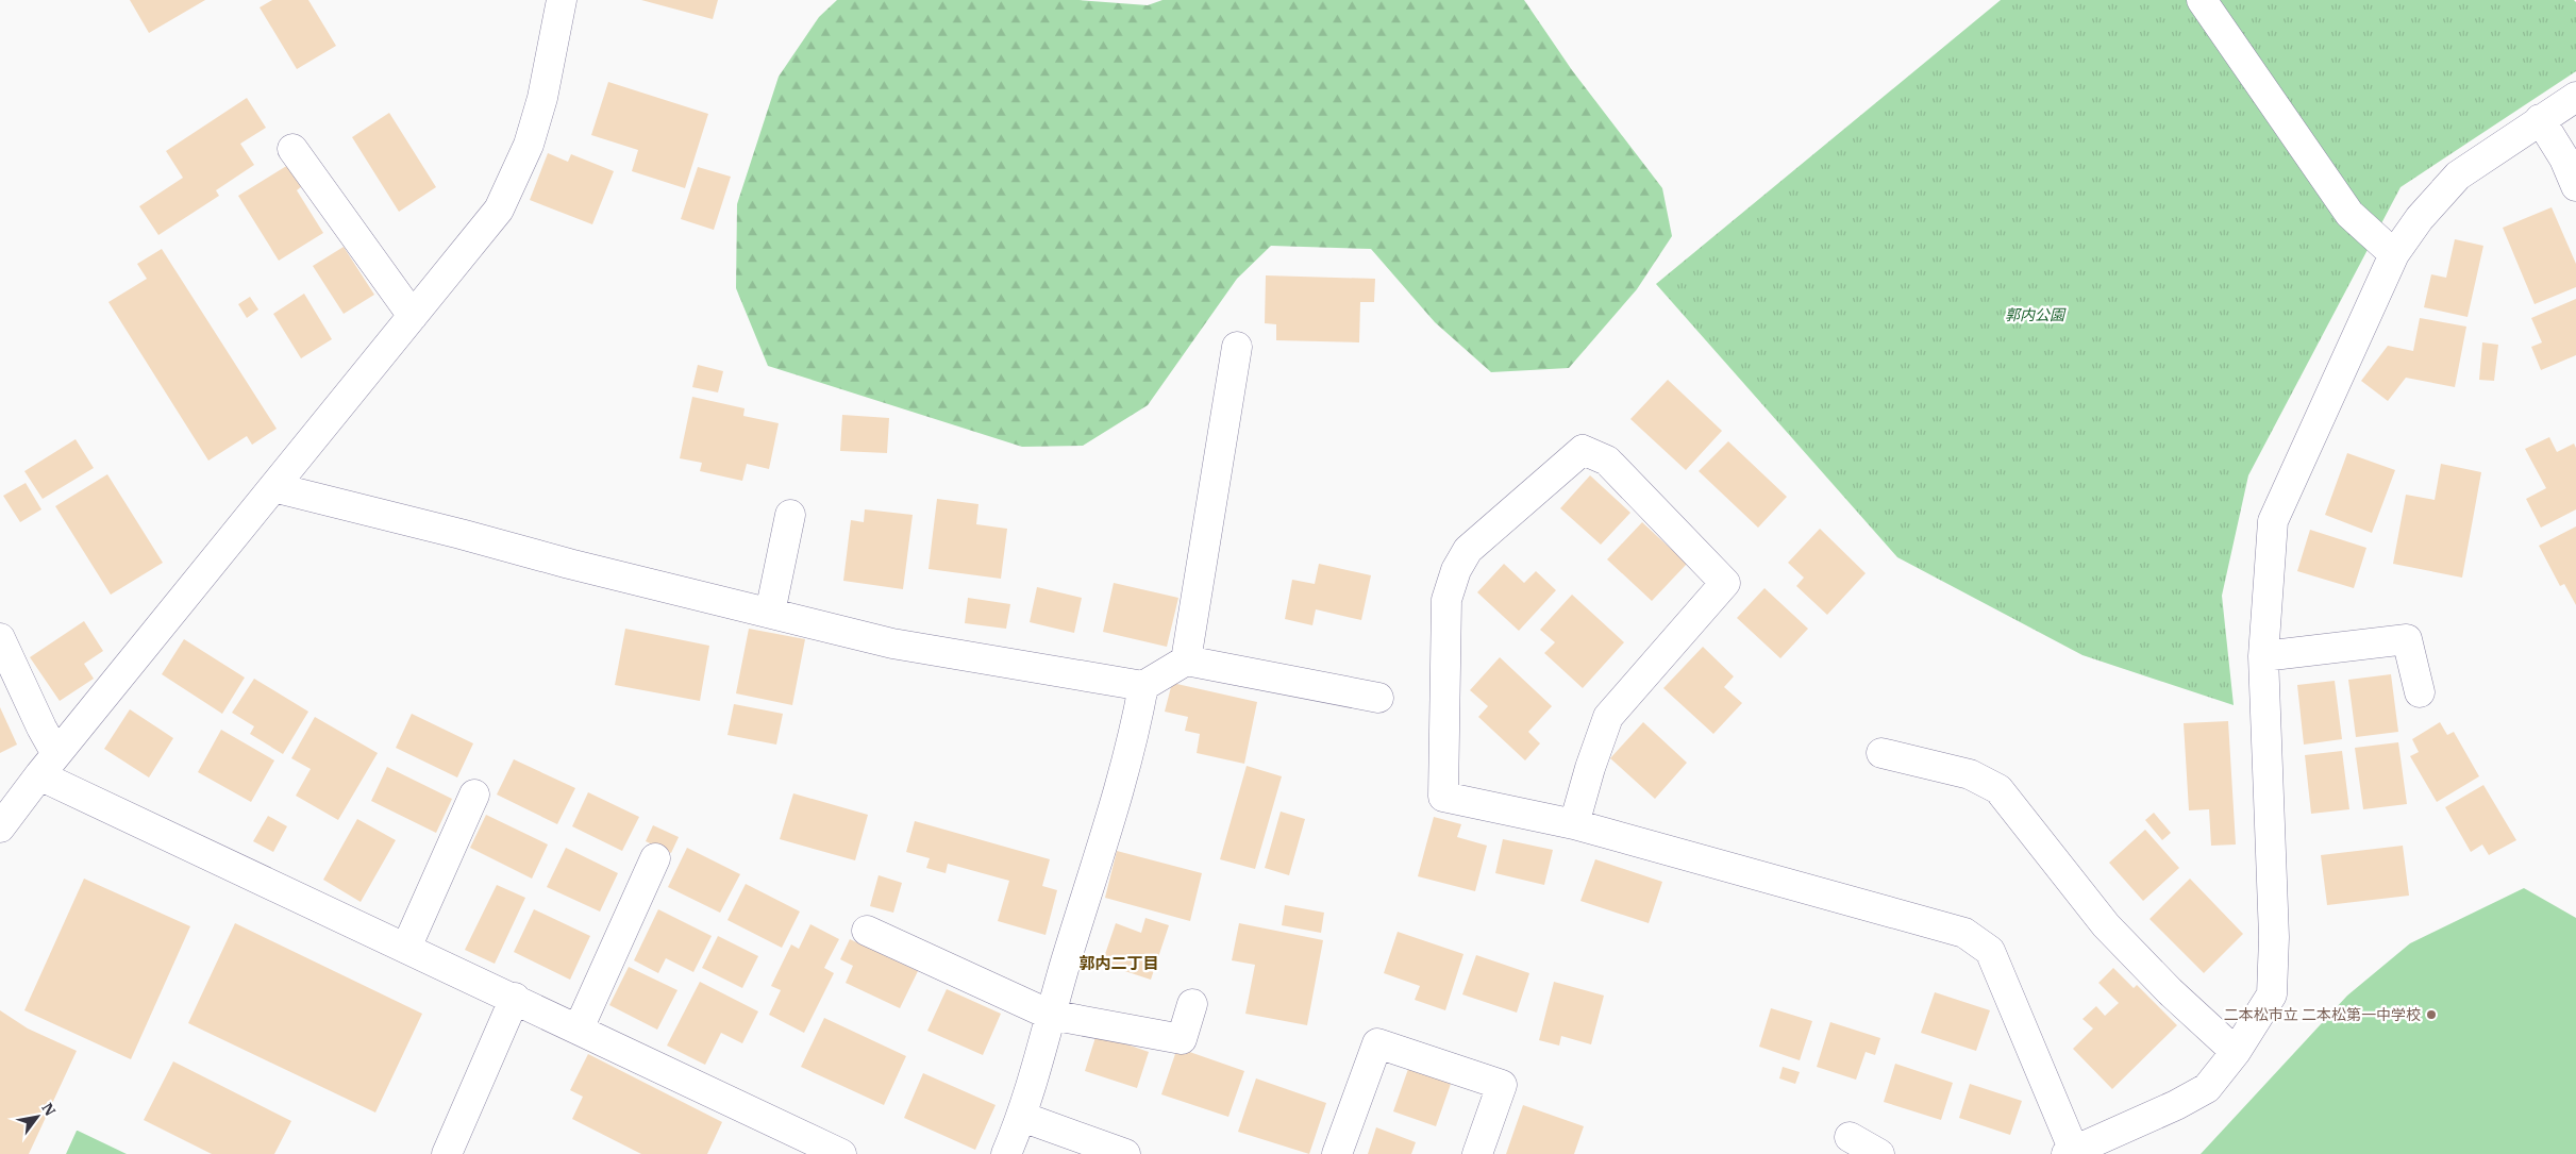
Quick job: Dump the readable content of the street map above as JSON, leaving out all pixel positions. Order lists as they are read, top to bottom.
{
  "districts": ["郭内二丁目"],
  "parks": ["郭内公園"],
  "places": ["二本松市立 二本松第一中学校"],
  "north": "top right"
}
